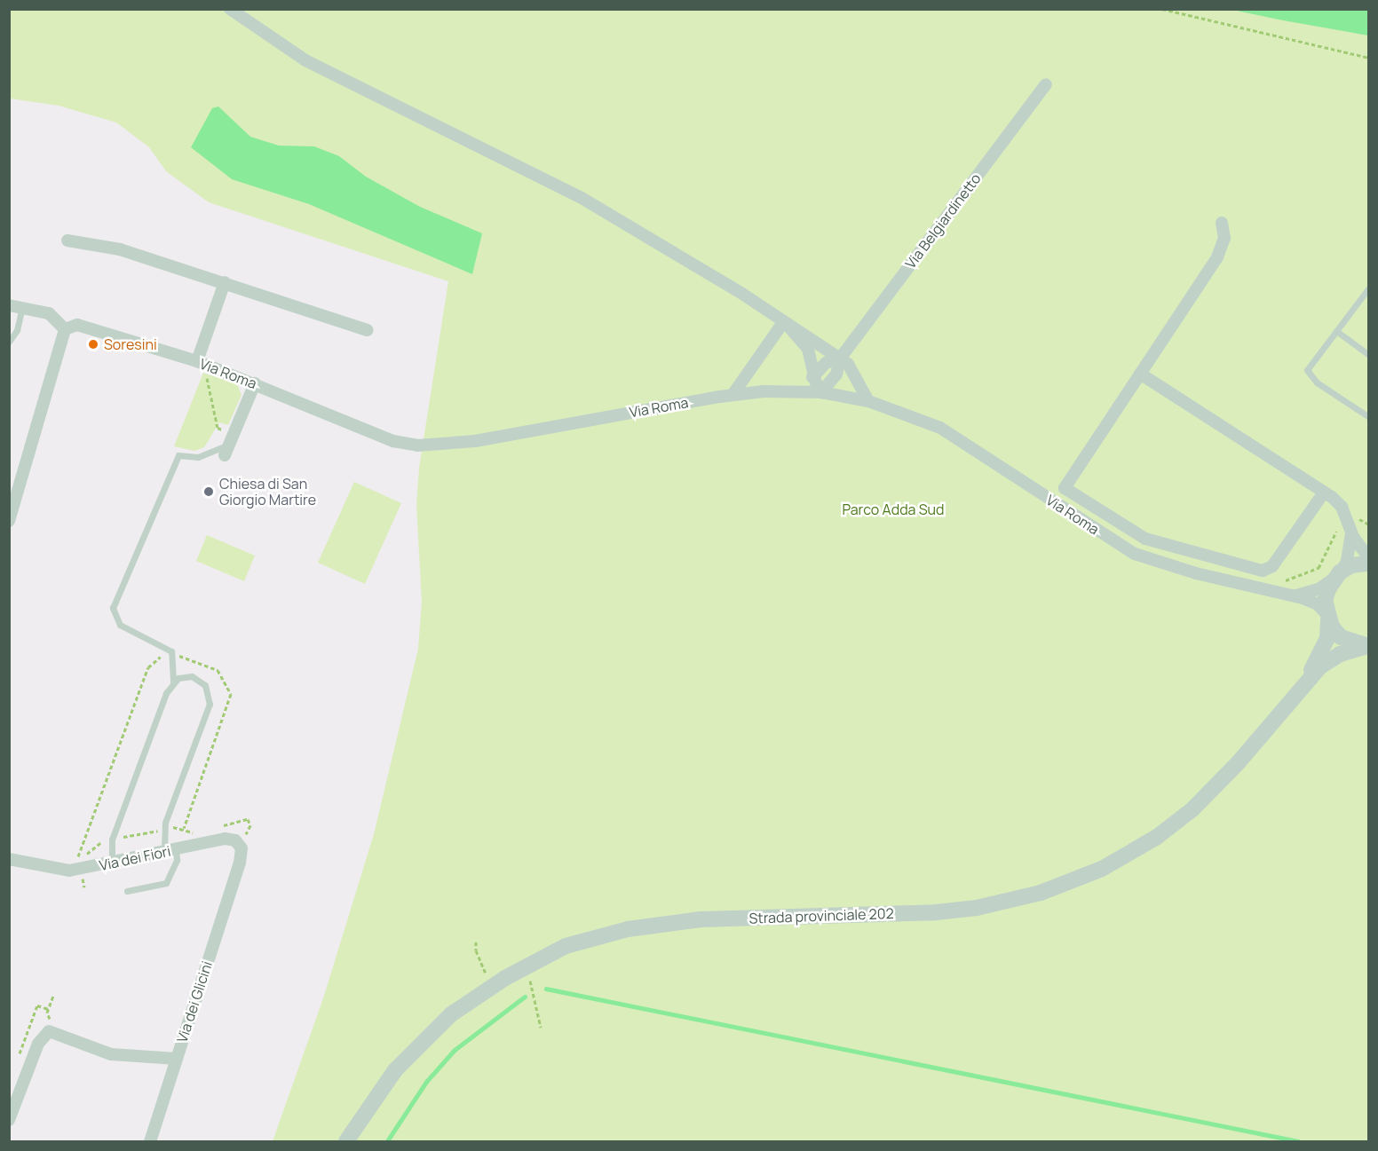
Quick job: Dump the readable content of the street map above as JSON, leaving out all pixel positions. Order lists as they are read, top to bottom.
{
  "streets": {
    "street": [
      "Via Belgiardinetto",
      "Via Roma",
      "Via dei Fiori",
      "Strada provinciale 202",
      "Via dei Glicini"
    ]
  },
  "crossings": [
    ["Via Roma", "Strada provinciale 202"],
    ["Via dei Fiori", "Via dei Glicini"]
  ],
  "parks": ["Parco Adda Sud"],
  "places": ["Soresini", "Chiesa di San Giorgio Martire"]
}
